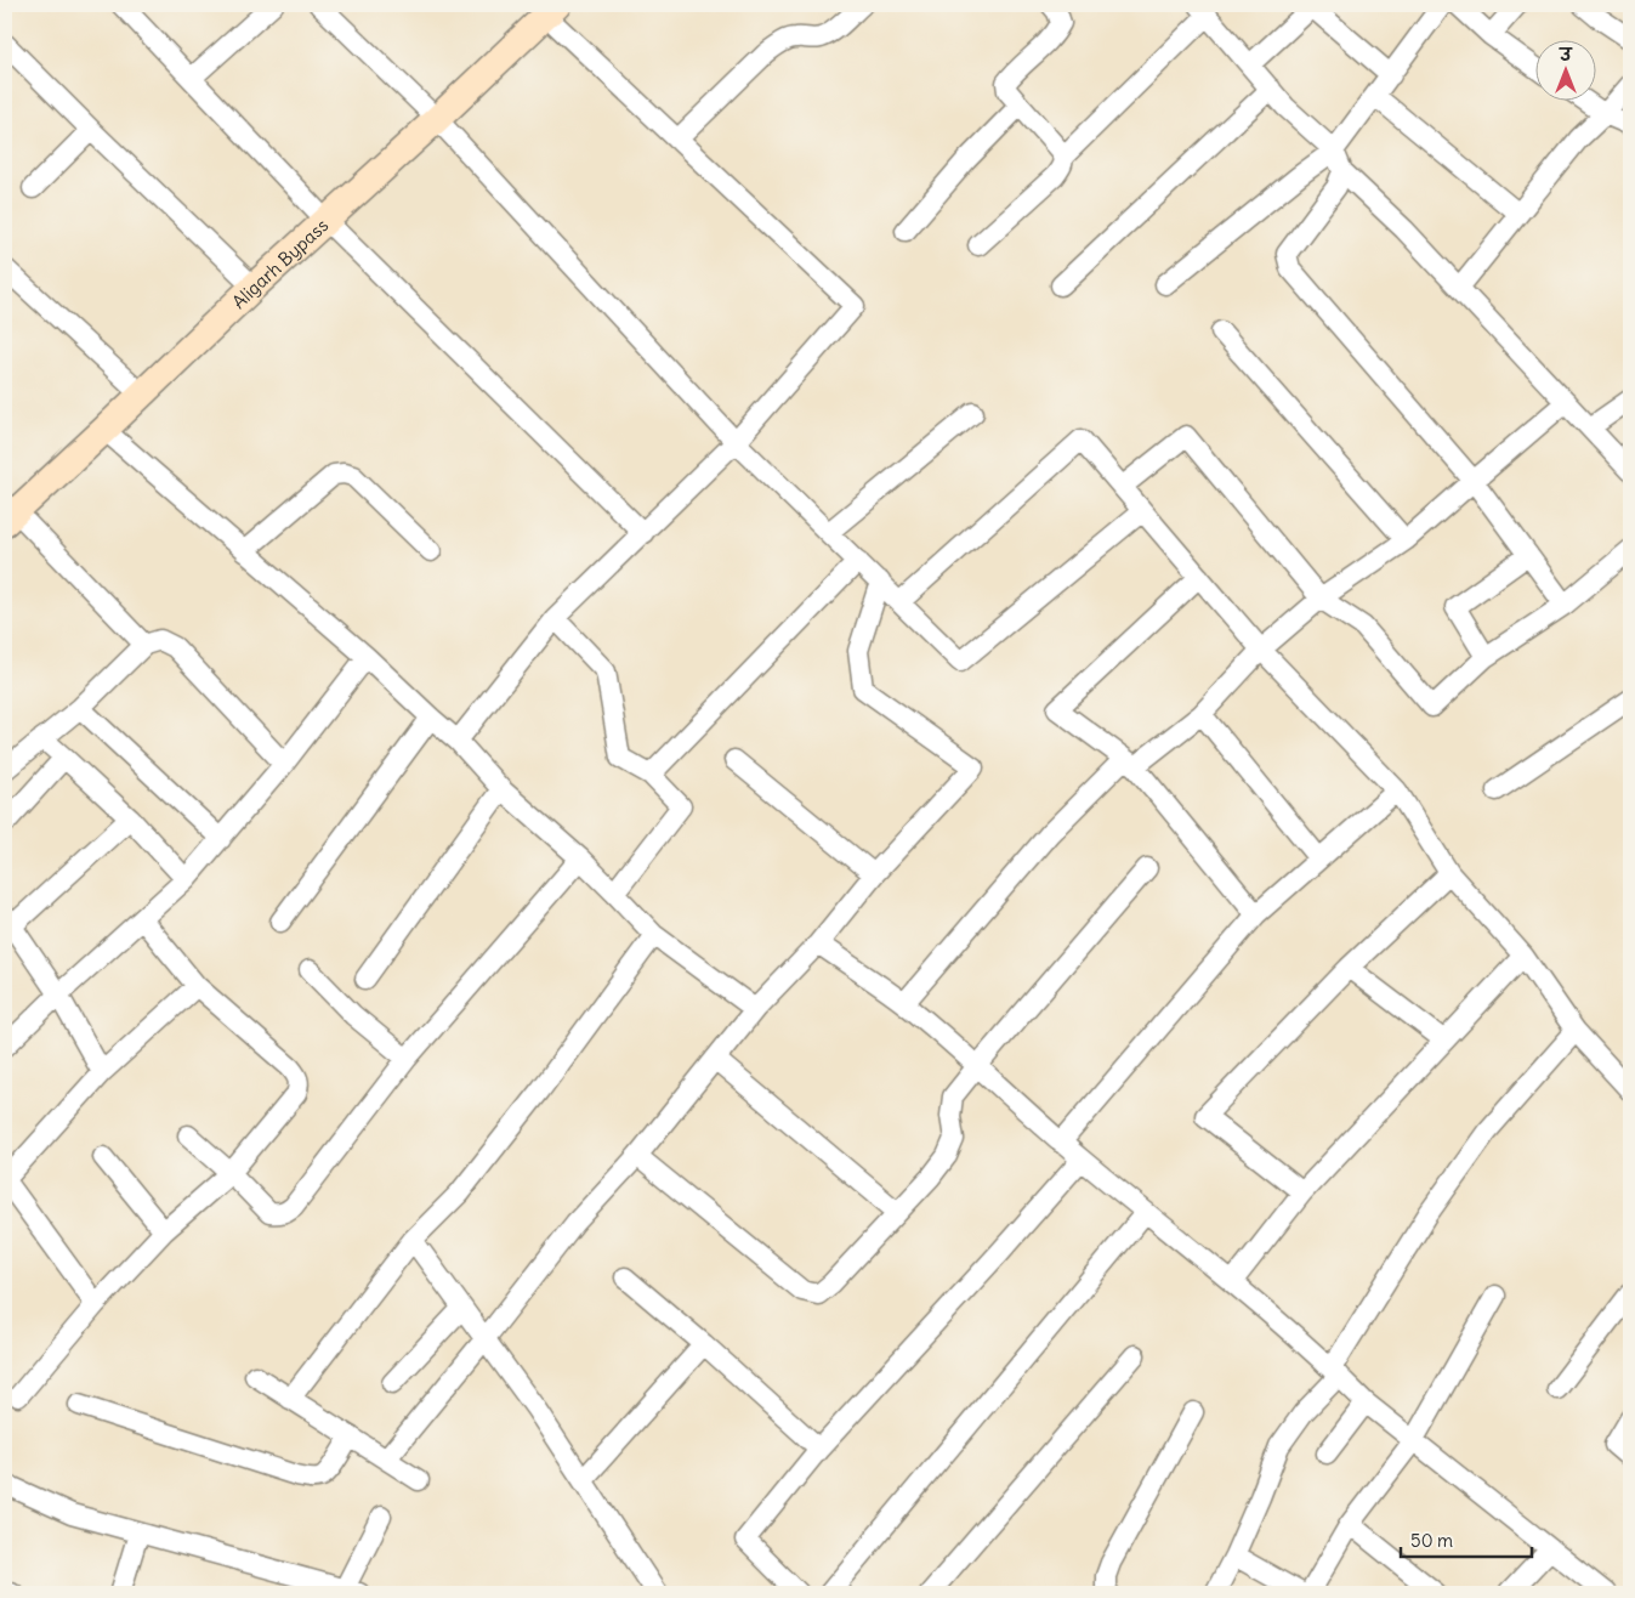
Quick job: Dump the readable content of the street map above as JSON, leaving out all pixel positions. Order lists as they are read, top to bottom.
{
  "streets": {
    "main road": ["Aligarh Bypass"]
  },
  "scale_bar": "50 m",
  "north": "top"
}
